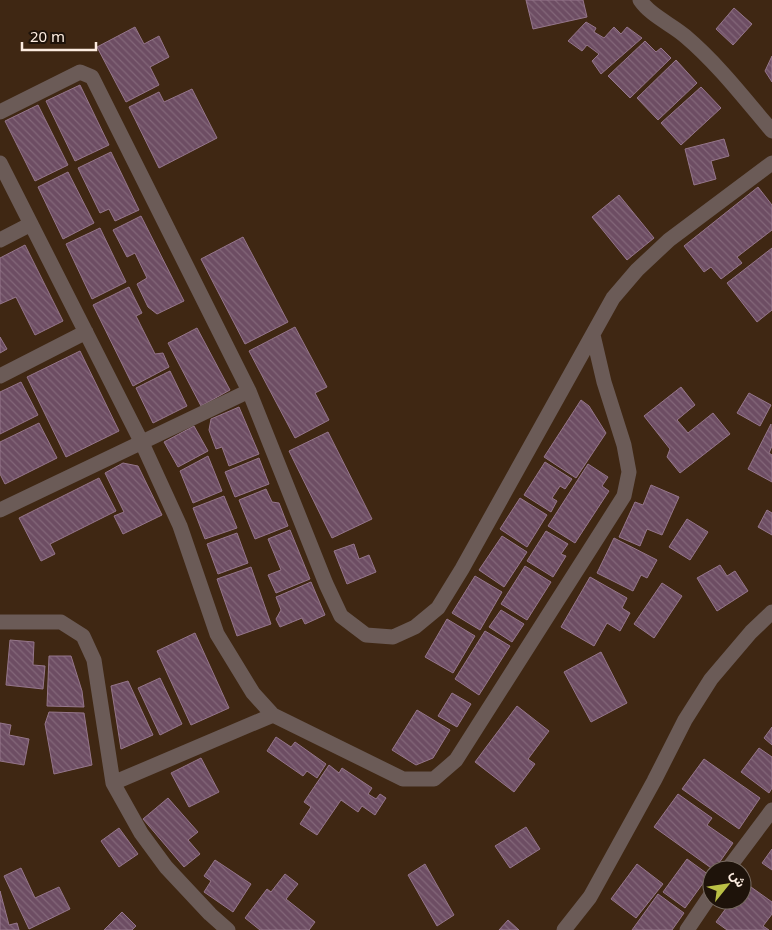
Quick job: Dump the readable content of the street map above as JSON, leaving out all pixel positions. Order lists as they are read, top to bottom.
{
  "scale_bar": "20 m",
  "north": "top right"
}
